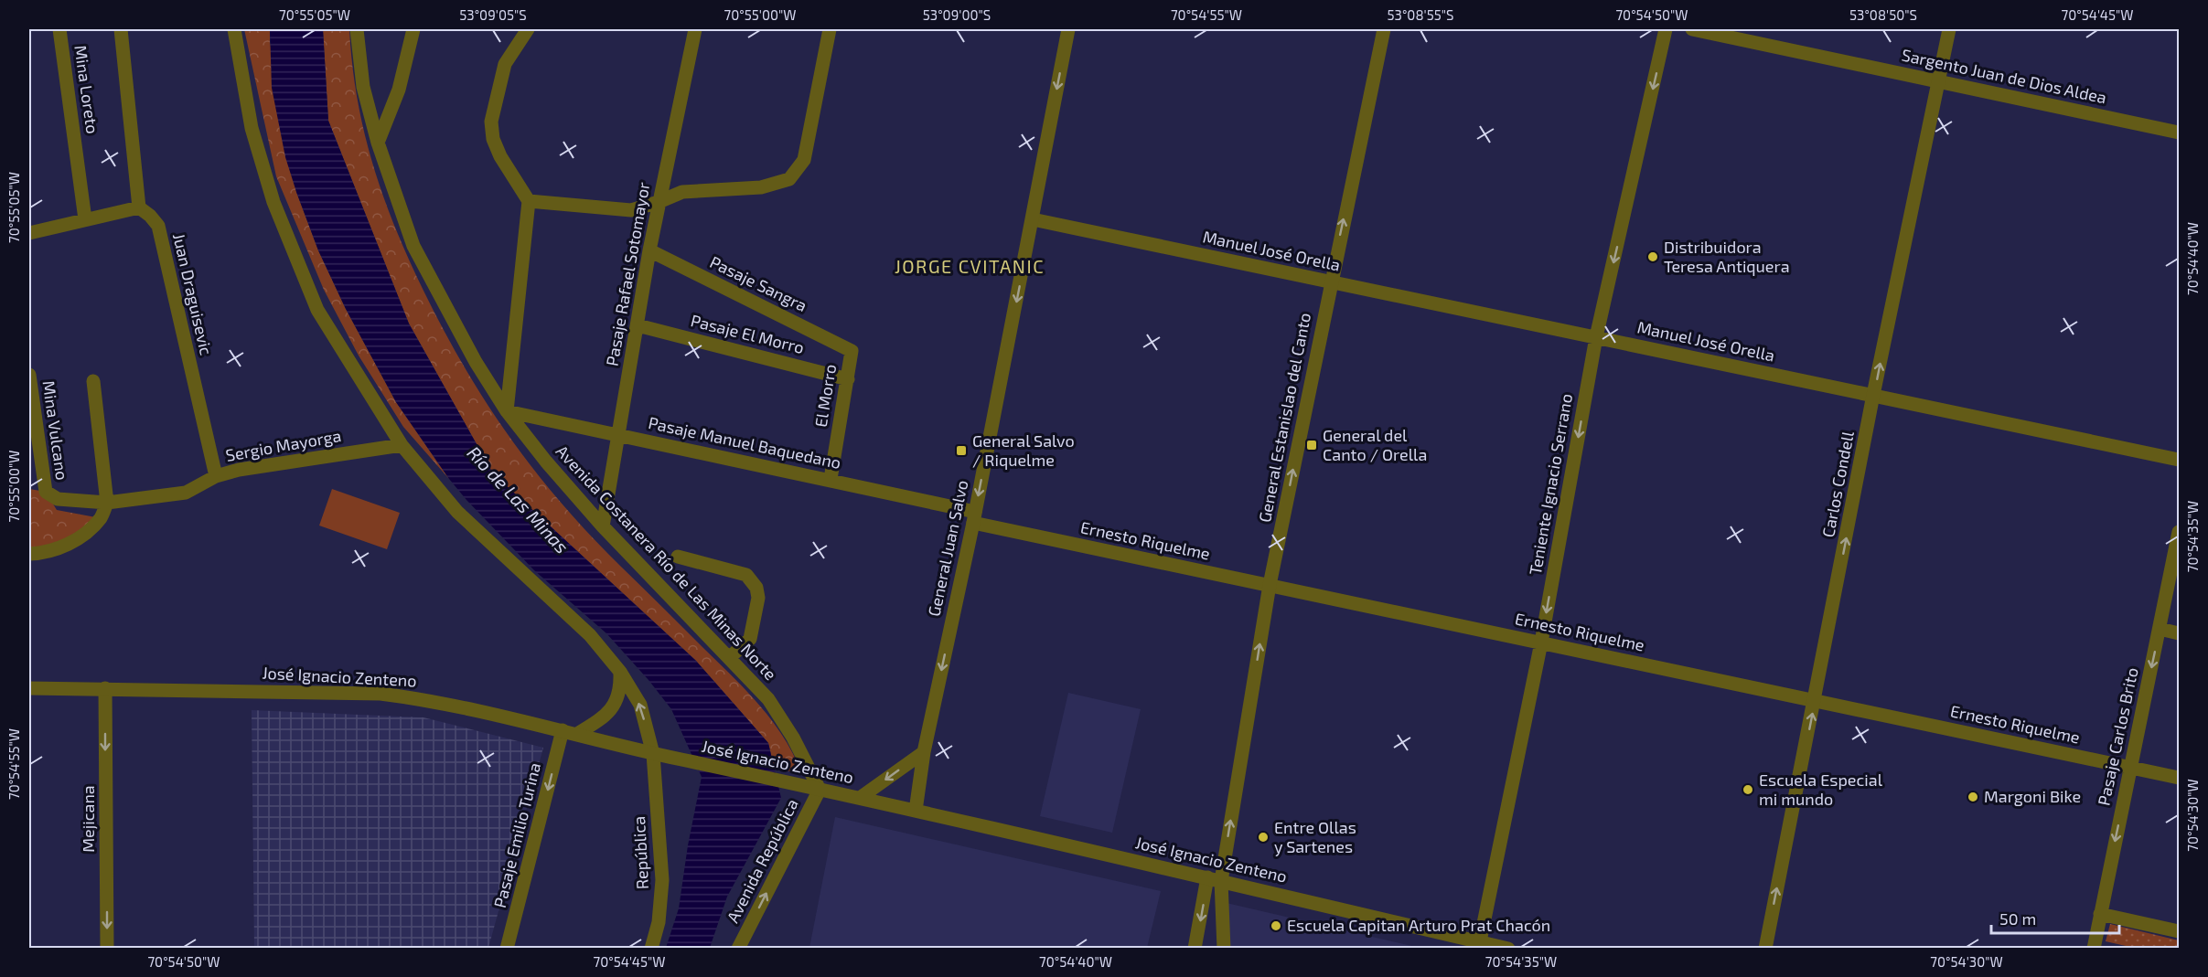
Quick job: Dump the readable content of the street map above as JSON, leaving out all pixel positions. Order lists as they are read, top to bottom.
{
  "streets": {
    "street": [
      "Sargento Juan de Dios Aldea",
      "Mina Loreto",
      "Manuel José Orella",
      "Pasaje Rafael Sotomayor",
      "Pasaje Sangra",
      "Juan Draguisevic",
      "Pasaje El Morro",
      "El Morro",
      "General Estanislao del Canto",
      "Mina Vulcano",
      "Pasaje Manuel Baquedano",
      "Sergio Mayorga",
      "Teniente Ignacio Serrano",
      "Carlos Condell",
      "Ernesto Riquelme",
      "General Juan Salvo",
      "Avenida Costanera Río de Las Minas Norte",
      "José Ignacio Zenteno",
      "Pasaje Carlos Brito",
      "Mejicana",
      "Pasaje Emilio Turina",
      "República",
      "Avenida República"
    ]
  },
  "crossings": [
    ["Sargento Juan de Dios Aldea", "Carlos Condell"],
    ["Manuel José Orella", "General Estanislao del Canto"],
    ["Manuel José Orella", "Teniente Ignacio Serrano"],
    ["Manuel José Orella", "Carlos Condell"],
    ["Manuel José Orella", "General Juan Salvo"],
    ["Pasaje Rafael Sotomayor", "Pasaje Sangra"],
    ["Pasaje Rafael Sotomayor", "Pasaje El Morro"],
    ["Pasaje Rafael Sotomayor", "Pasaje Manuel Baquedano"],
    ["Pasaje Rafael Sotomayor", "Avenida Costanera Río de Las Minas Norte"],
    ["Pasaje Sangra", "El Morro"],
    ["Juan Draguisevic", "Sergio Mayorga"],
    ["Pasaje El Morro", "El Morro"],
    ["El Morro", "Pasaje Manuel Baquedano"],
    ["General Estanislao del Canto", "Ernesto Riquelme"],
    ["General Estanislao del Canto", "José Ignacio Zenteno"],
    ["Mina Vulcano", "Sergio Mayorga"],
    ["Pasaje Manuel Baquedano", "Ernesto Riquelme"],
    ["Pasaje Manuel Baquedano", "General Juan Salvo"],
    ["Pasaje Manuel Baquedano", "Avenida Costanera Río de Las Minas Norte"],
    ["Sergio Mayorga", "República"],
    ["Teniente Ignacio Serrano", "Ernesto Riquelme"],
    ["Teniente Ignacio Serrano", "José Ignacio Zenteno"],
    ["Carlos Condell", "Ernesto Riquelme"],
    ["Ernesto Riquelme", "General Juan Salvo"],
    ["Ernesto Riquelme", "Pasaje Carlos Brito"],
    ["General Juan Salvo", "José Ignacio Zenteno"],
    ["Avenida Costanera Río de Las Minas Norte", "José Ignacio Zenteno"],
    ["Avenida Costanera Río de Las Minas Norte", "Avenida República"],
    ["José Ignacio Zenteno", "Mejicana"],
    ["José Ignacio Zenteno", "Pasaje Emilio Turina"],
    ["José Ignacio Zenteno", "República"],
    ["José Ignacio Zenteno", "Avenida República"]
  ],
  "one_way": [
    "General Estanislao del Canto",
    "Teniente Ignacio Serrano",
    "Carlos Condell",
    "General Juan Salvo",
    "Pasaje Carlos Brito",
    "Mejicana",
    "Pasaje Emilio Turina",
    "Avenida República"
  ],
  "districts": ["JORGE CVITANIC"],
  "water": ["Río de Las Minas"],
  "places": {
    "other": [
      "Distribuidora Teresa Antiquera",
      "Escuela Especial mi mundo",
      "Margoni Bike",
      "Entre Ollas y Sartenes",
      "Escuela Capitan Arturo Prat Chacón"
    ],
    "transit": ["General del Canto / Orella", "General Salvo / Riquelme"]
  },
  "scale_bar": "50 m",
  "coordinates": [
    "70°55'05\"W",
    "53°09'05\"S",
    "70°55'00\"W",
    "53°09'00\"S",
    "70°54'55\"W",
    "53°08'55\"S",
    "70°54'50\"W",
    "53°08'50\"S",
    "70°54'45\"W",
    "70°54'40\"W",
    "70°54'35\"W",
    "70°54'30\"W"
  ]
}
